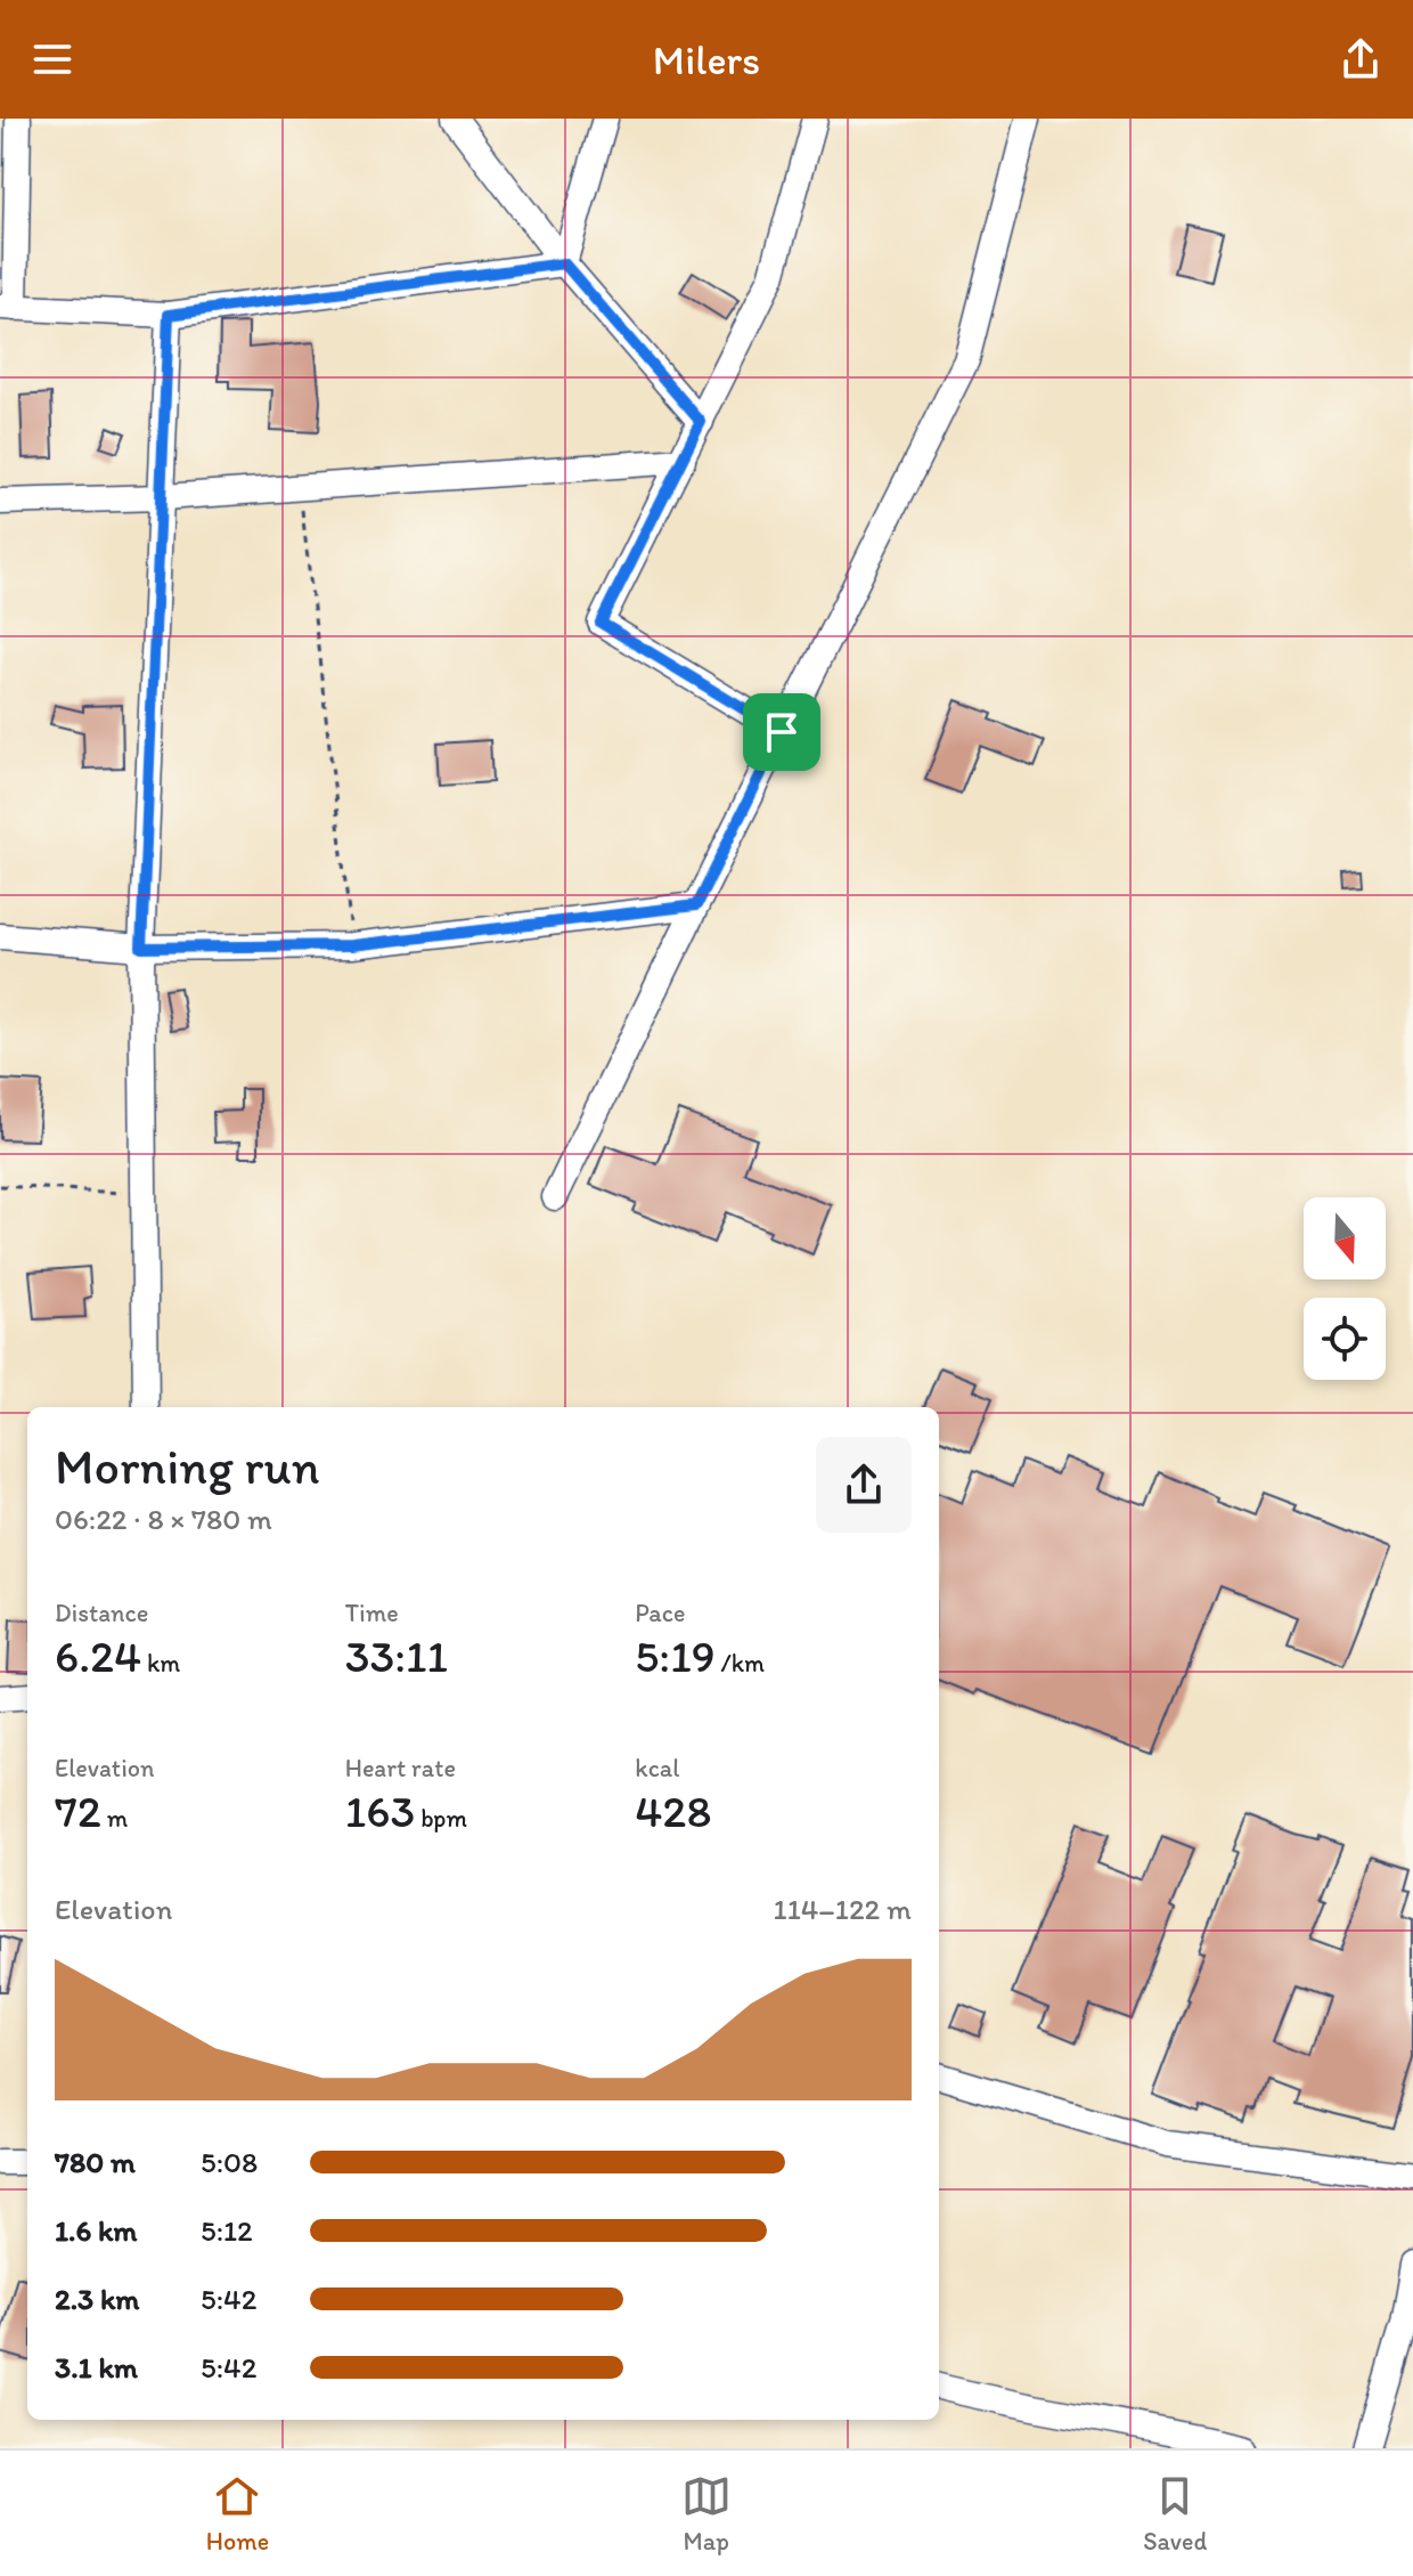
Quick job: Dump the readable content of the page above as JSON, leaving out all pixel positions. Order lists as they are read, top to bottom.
{
  "north": "bottom",
  "page": {
    "header": "Milers",
    "heading": ["Morning run", "06:22 · 8 × 780 m"],
    "stats": [
      ["Distance", "6.24 km"],
      ["Time", "33:11"],
      ["Pace", "5:19 /km"],
      ["Elevation", "72 m"],
      ["Heart rate", "163 bpm"],
      ["kcal", "428"]
    ],
    "chart": ["Elevation", "114–122 m"],
    "list": [
      {
        "name": "780 m",
        "note": "5:08"
      },
      {
        "name": "1.6 km",
        "note": "5:12"
      },
      {
        "name": "2.3 km",
        "note": "5:42"
      },
      {
        "name": "3.1 km",
        "note": "5:42"
      }
    ],
    "tabs": ["Home", "Map", "Saved"]
  }
}
